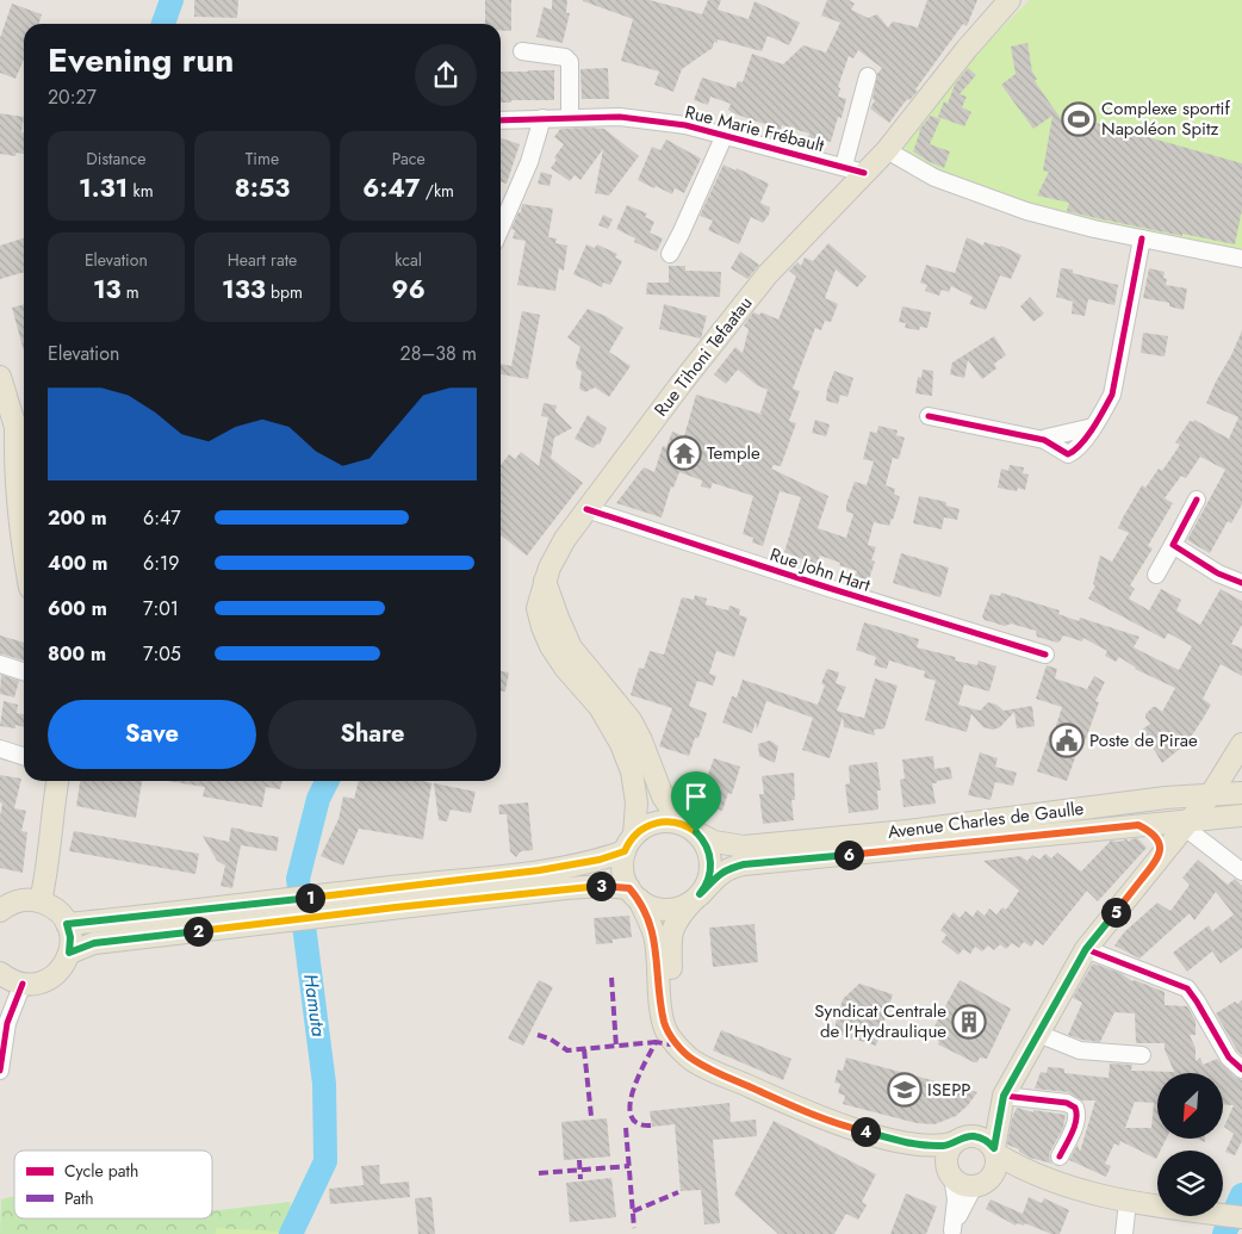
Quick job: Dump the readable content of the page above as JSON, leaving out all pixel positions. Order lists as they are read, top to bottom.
{
  "streets": {
    "main road": ["Rue Tihoni Tefaatau", "Avenue Charles de Gaulle"],
    "street": ["Rue Marie Frébault", "Rue John Hart"]
  },
  "crossings": [
    ["Rue Marie Frébault", "Rue Tihoni Tefaatau"],
    ["Rue Tihoni Tefaatau", "Rue John Hart"],
    ["Rue Tihoni Tefaatau", "Avenue Charles de Gaulle"]
  ],
  "water": ["Hamuta"],
  "places": {
    "sports": ["Complexe sportif Napoléon Spitz"],
    "temple": ["Temple"],
    "public building": ["Poste de Pirae"],
    "building": ["Syndicat Centrale de l'Hydraulique"],
    "school or university": ["ISEPP"]
  },
  "legend": ["Cycle path", "Path"],
  "north": "bottom left",
  "page": {
    "heading": ["Evening run", "20:27"],
    "stats": [
      ["Distance", "1.31 km"],
      ["Time", "8:53"],
      ["Pace", "6:47 /km"],
      ["Elevation", "13 m"],
      ["Heart rate", "133 bpm"],
      ["kcal", "96"]
    ],
    "chart": ["Elevation", "28–38 m"],
    "list": [
      {
        "name": "200 m",
        "note": "6:47"
      },
      {
        "name": "400 m",
        "note": "6:19"
      },
      {
        "name": "600 m",
        "note": "7:01"
      },
      {
        "name": "800 m",
        "note": "7:05"
      }
    ],
    "buttons": ["Save", "Share"],
    "pins": [
      "6",
      "3",
      "1",
      "5",
      "2",
      "4"
    ]
  }
}
